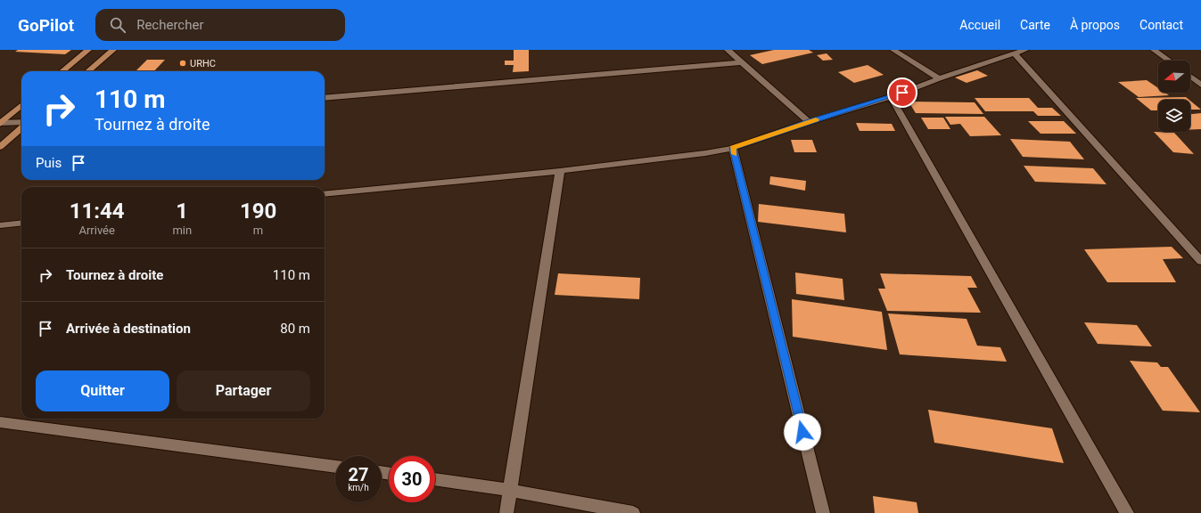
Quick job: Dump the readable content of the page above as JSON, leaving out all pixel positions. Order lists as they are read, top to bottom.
{
  "places": ["URHC"],
  "north": "left",
  "page": {
    "header": "GoPilot",
    "search": "Rechercher",
    "nav": [
      "Accueil",
      "Carte",
      "À propos",
      "Contact"
    ],
    "turn": ["110 m", "Tournez à droite"],
    "then": "Puis",
    "eta": [
      "11:44",
      "Arrivée",
      "1",
      "min",
      "190",
      "m"
    ],
    "list": [
      {
        "name": "Tournez à droite",
        "value": "110 m"
      },
      {
        "name": "Arrivée à destination",
        "value": "80 m"
      }
    ],
    "buttons": ["Quitter", "Partager"],
    "speed": "27 km/h",
    "limit": "30"
  }
}
